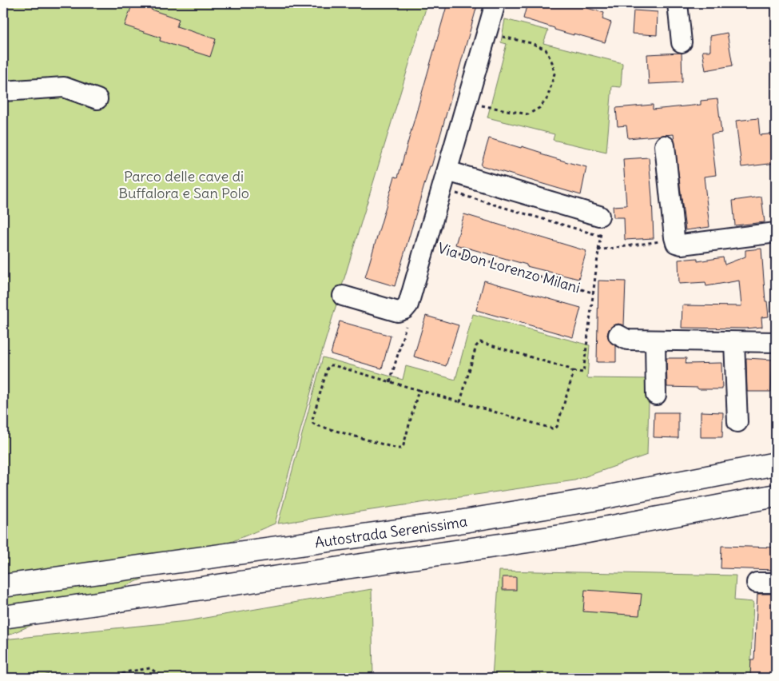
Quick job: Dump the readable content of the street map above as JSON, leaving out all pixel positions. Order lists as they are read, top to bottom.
{
  "streets": {
    "highway": ["Autostrada Serenissima"],
    "street": ["Via Don Lorenzo Milani"]
  },
  "parks": ["Parco delle cave di Buffalora e San Polo"]
}
